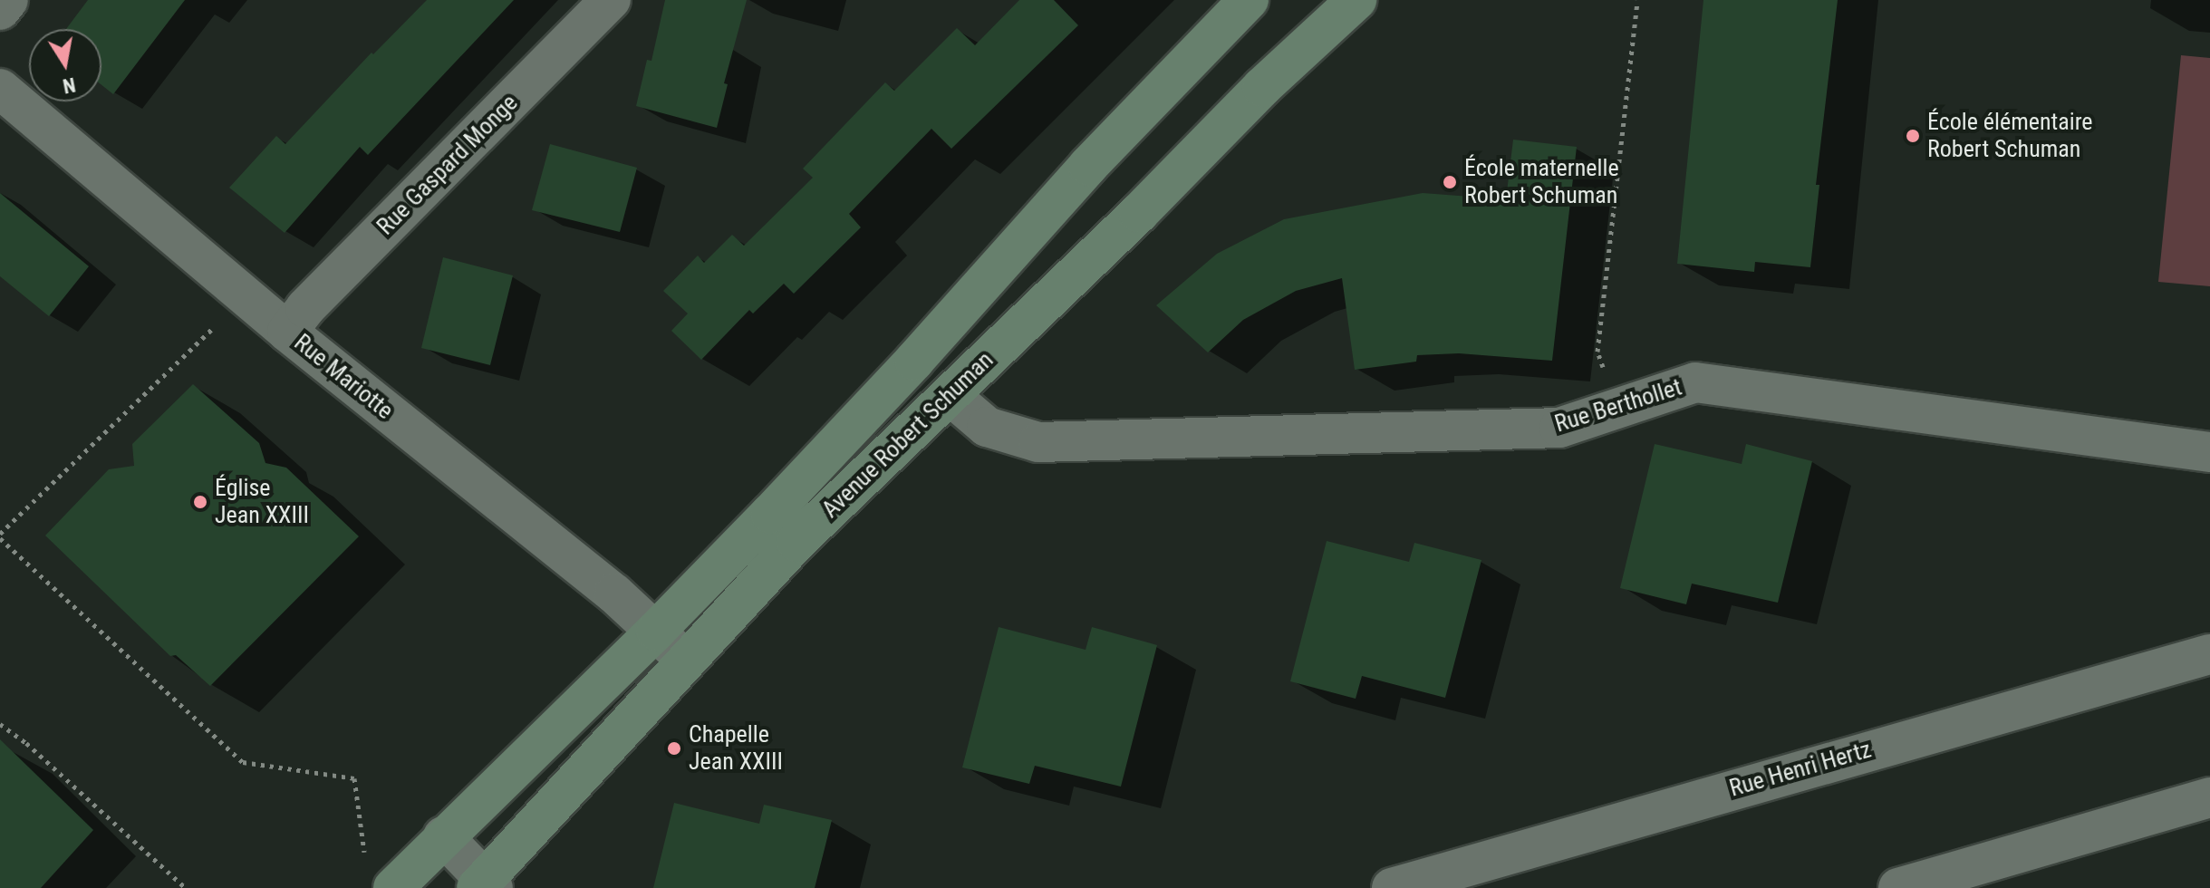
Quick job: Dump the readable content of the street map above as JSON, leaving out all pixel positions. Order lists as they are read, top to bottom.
{
  "streets": {
    "main road": ["Avenue Robert Schuman"],
    "street": [
      "Rue Gaspard Monge",
      "Rue Mariotte",
      "Rue Berthollet",
      "Rue Henri Hertz"
    ]
  },
  "crossings": [
    ["Rue Gaspard Monge", "Rue Mariotte"],
    ["Rue Mariotte", "Avenue Robert Schuman"],
    ["Rue Berthollet", "Avenue Robert Schuman"]
  ],
  "places": [
    "École élémentaire Robert Schuman",
    "École maternelle Robert Schuman",
    "Église Jean XXIII",
    "Chapelle Jean XXIII"
  ],
  "north": "bottom"
}
